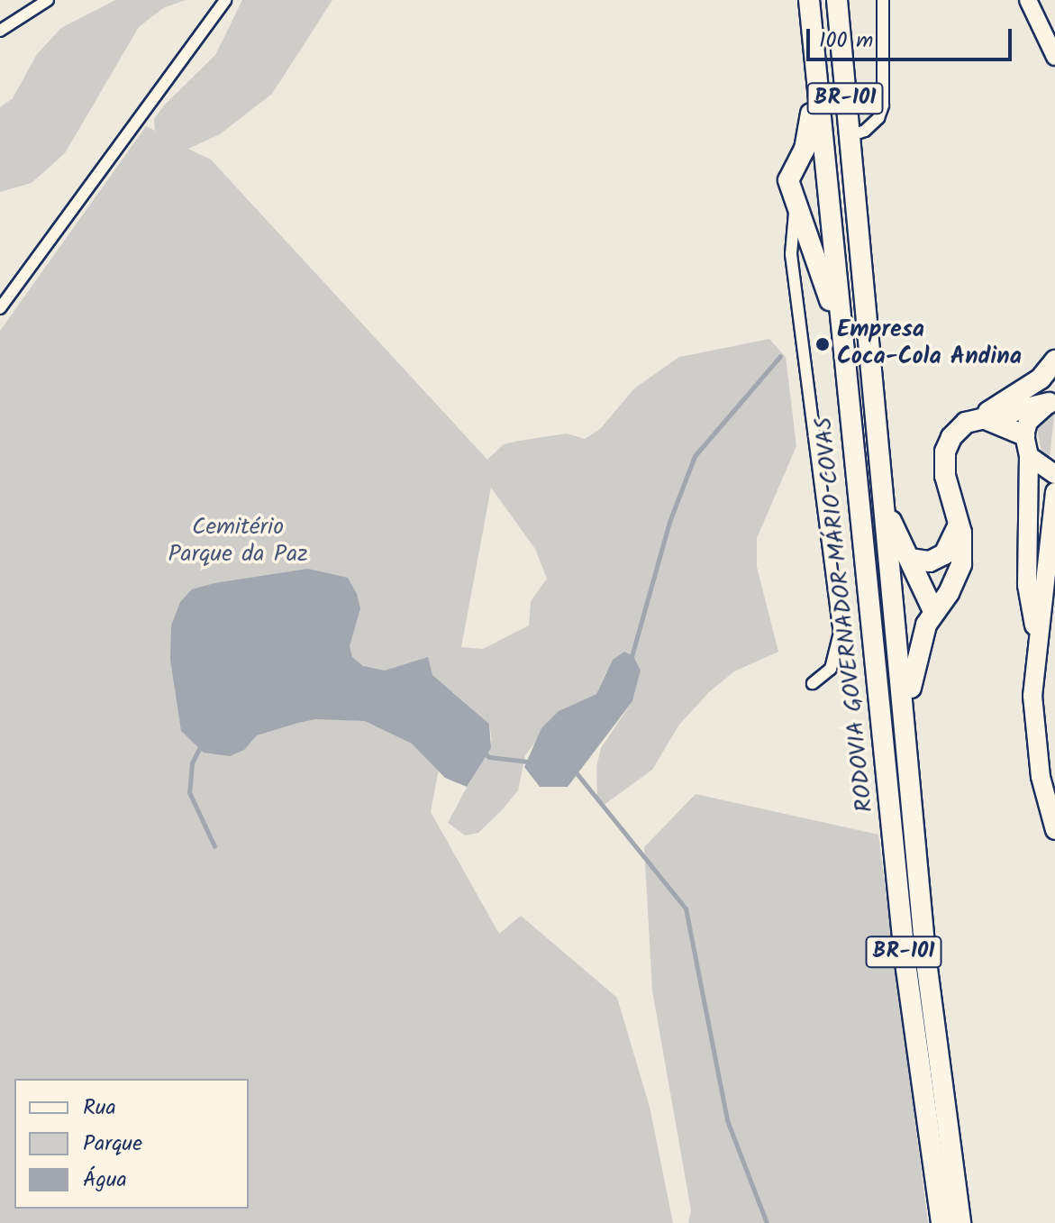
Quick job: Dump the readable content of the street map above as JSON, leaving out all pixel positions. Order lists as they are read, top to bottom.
{
  "streets": {
    "highway": ["BR-101", "RODOVIA GOVERNADOR MÁRIO COVAS"]
  },
  "parks": ["Cemitério Parque da Paz"],
  "places": ["Empresa Coca-Cola Andina"],
  "legend": ["Rua", "Parque", "Água"],
  "scale_bar": "100 m"
}
